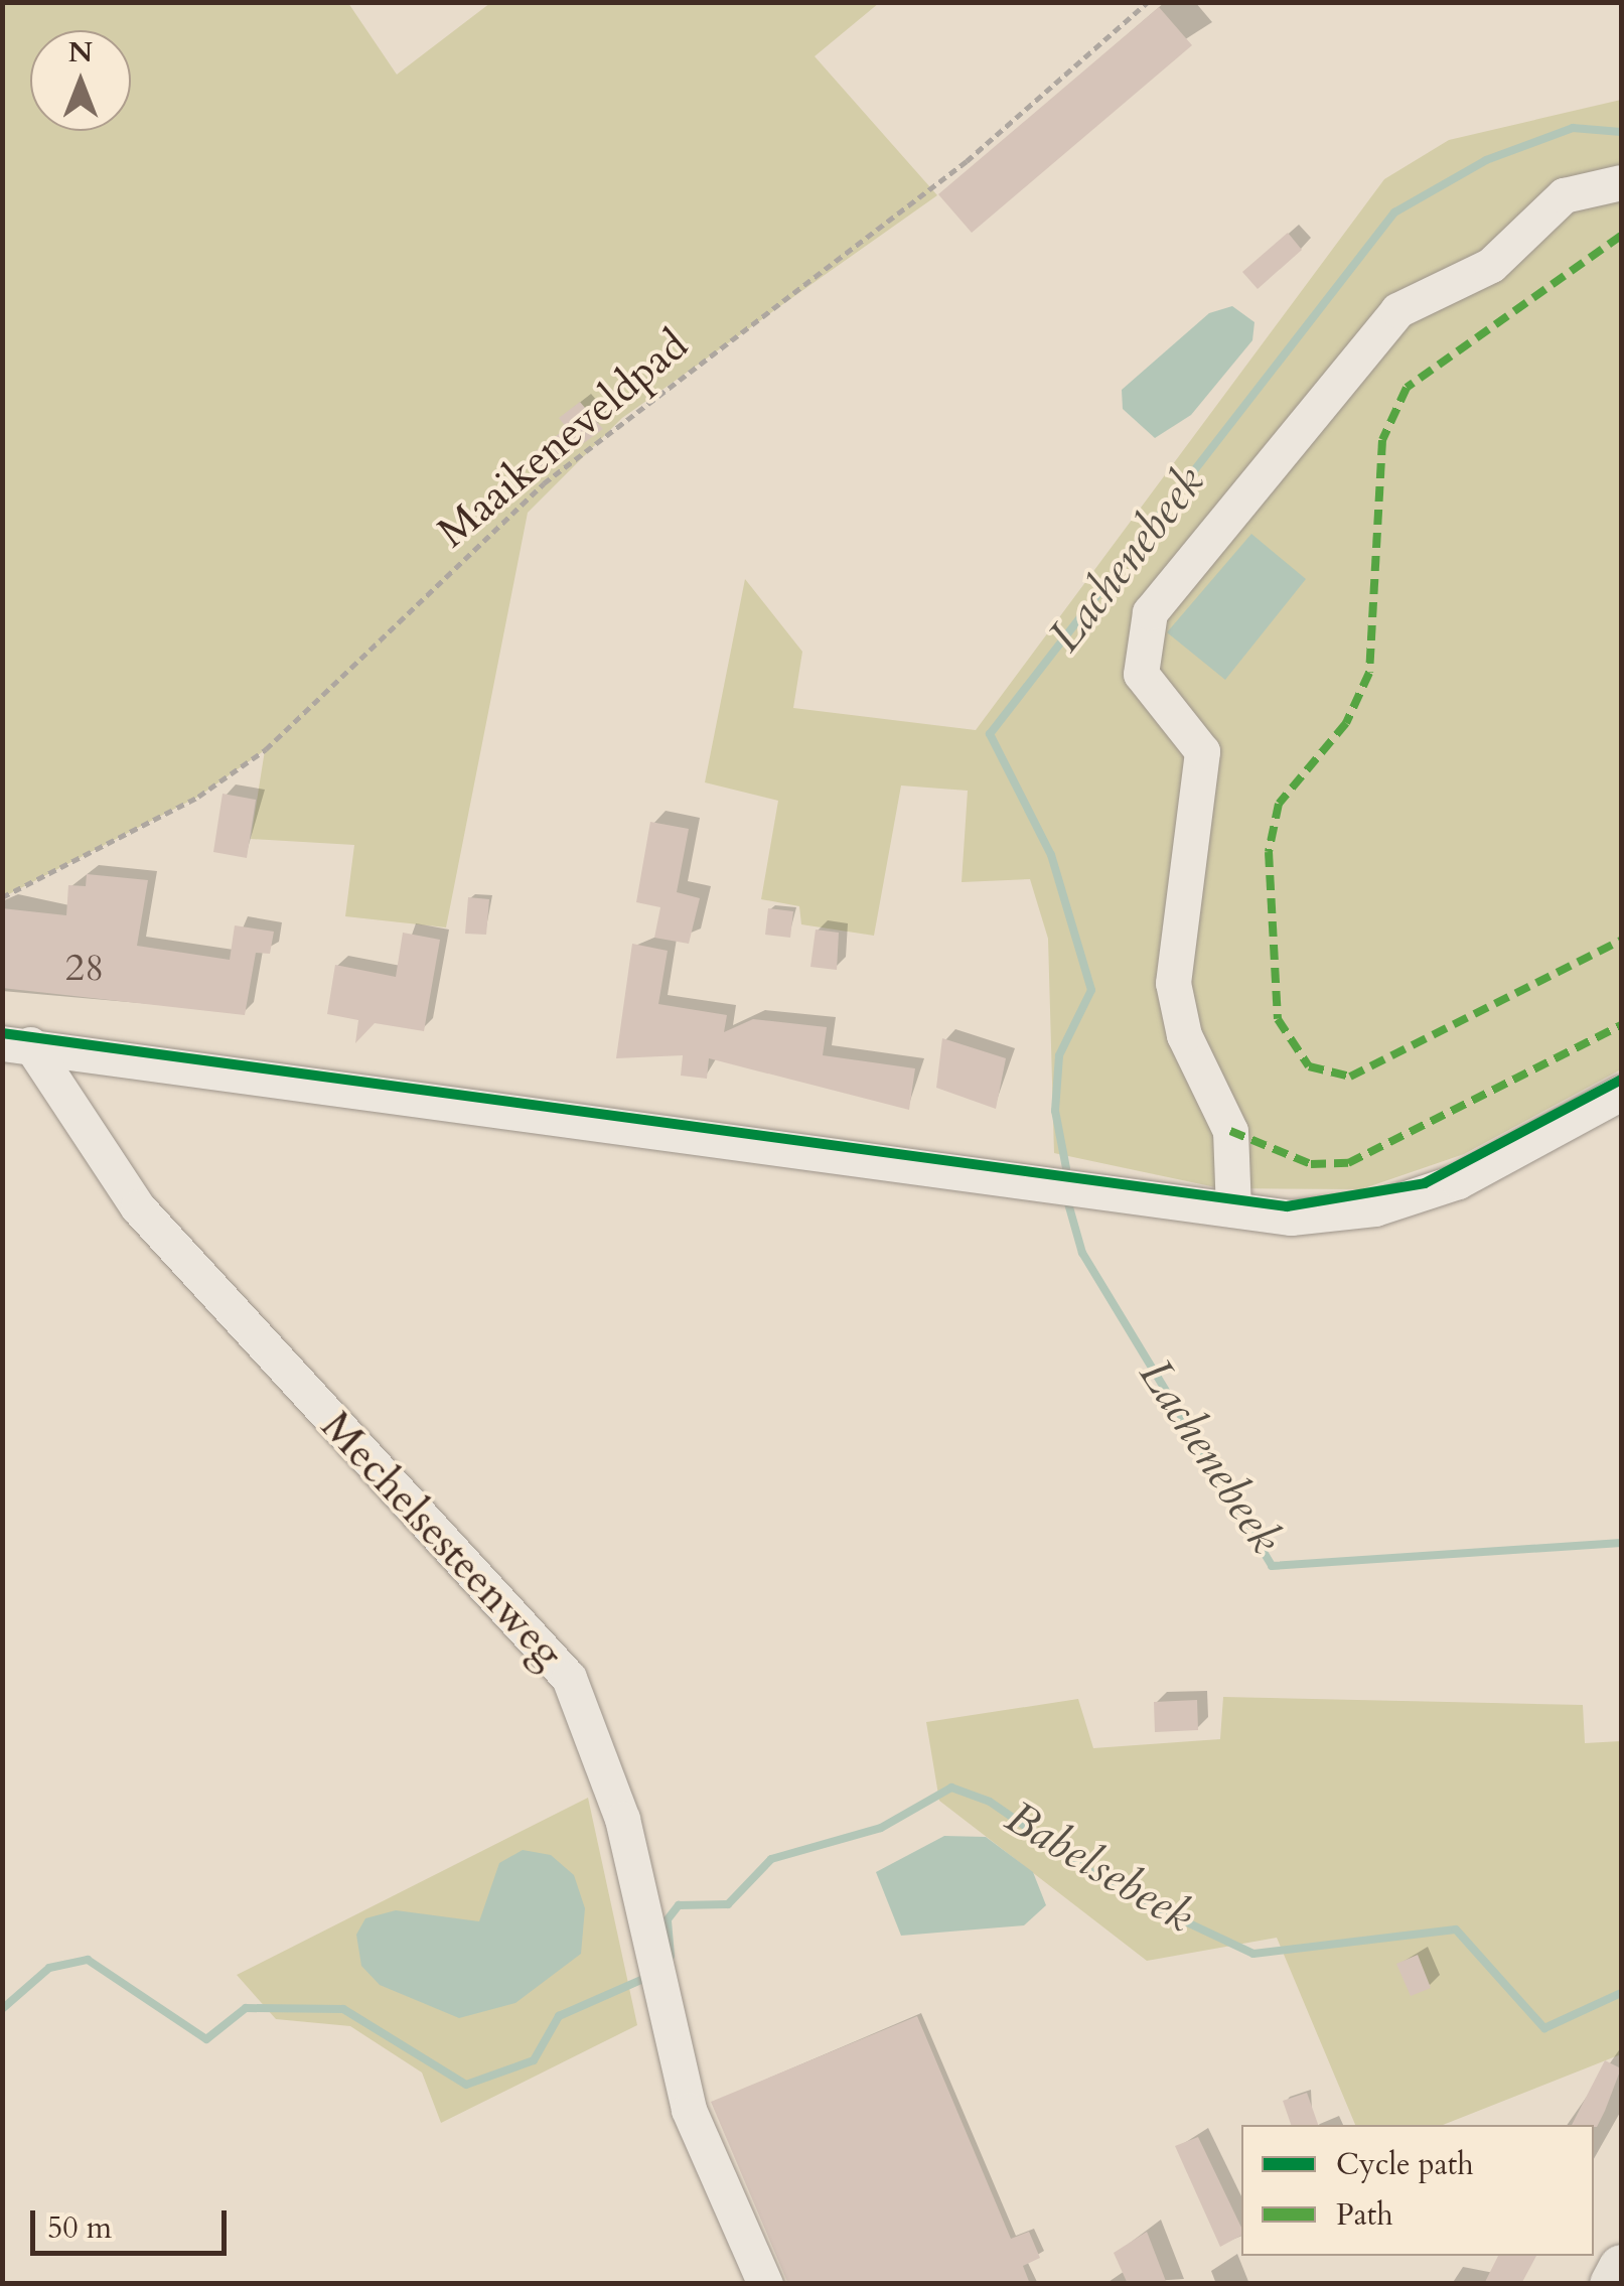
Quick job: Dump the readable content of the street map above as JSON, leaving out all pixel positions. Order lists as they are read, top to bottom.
{
  "streets": {
    "street": ["Mechelsesteenweg"],
    "path": ["Maaikeneveldpad"]
  },
  "water": ["Lachenebeek", "Babelsebeek"],
  "house_numbers": ["28"],
  "legend": ["Cycle path", "Path"],
  "scale_bar": "50 m",
  "north": "top"
}
